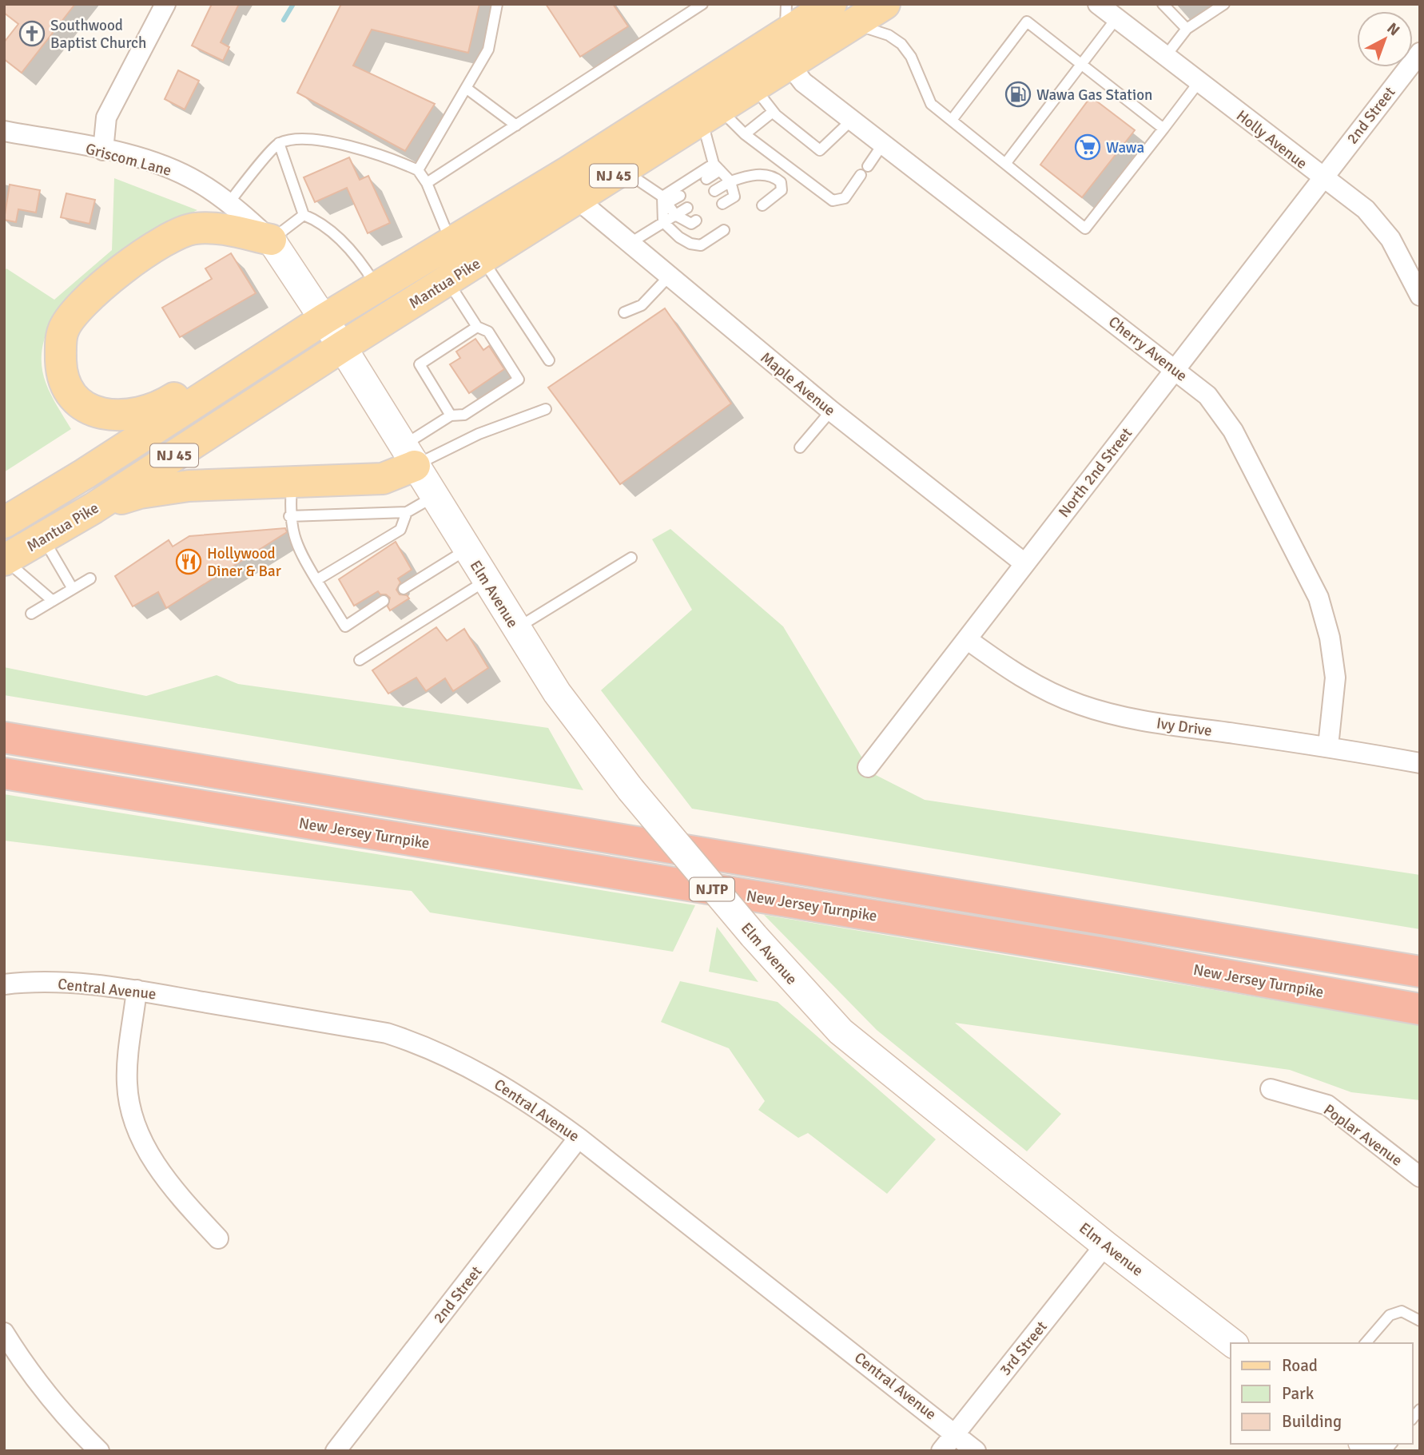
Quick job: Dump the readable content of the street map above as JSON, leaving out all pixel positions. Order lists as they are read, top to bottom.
{
  "streets": {
    "highway": ["New Jersey Turnpike", "NJTP"],
    "main road": [
      "Griscom Lane",
      "NJ 45",
      "Mantua Pike",
      "Elm Avenue"
    ],
    "street": [
      "2nd Street",
      "Holly Avenue",
      "Cherry Avenue",
      "Maple Avenue",
      "North 2nd Street",
      "Ivy Drive",
      "Central Avenue",
      "Poplar Avenue",
      "3rd Street"
    ]
  },
  "crossings": [
    ["2nd Street", "Holly Avenue"],
    ["2nd Street", "North 2nd Street"],
    ["2nd Street", "Central Avenue"],
    ["Holly Avenue", "North 2nd Street"],
    ["Griscom Lane", "Mantua Pike"],
    ["Griscom Lane", "Elm Avenue"],
    ["Mantua Pike", "Cherry Avenue"],
    ["Mantua Pike", "Maple Avenue"],
    ["Mantua Pike", "Elm Avenue"],
    ["Cherry Avenue", "North 2nd Street"],
    ["Cherry Avenue", "Ivy Drive"],
    ["Maple Avenue", "North 2nd Street"],
    ["North 2nd Street", "Ivy Drive"],
    ["Elm Avenue", "3rd Street"],
    ["Central Avenue", "3rd Street"]
  ],
  "places": {
    "church": ["Southwood Baptist Church"],
    "fuel station": ["Wawa Gas Station"],
    "supermarket": ["Wawa"],
    "restaurant": ["Hollywood Diner & Bar"]
  },
  "legend": ["Road", "Park", "Building"],
  "north": "top right"
}
